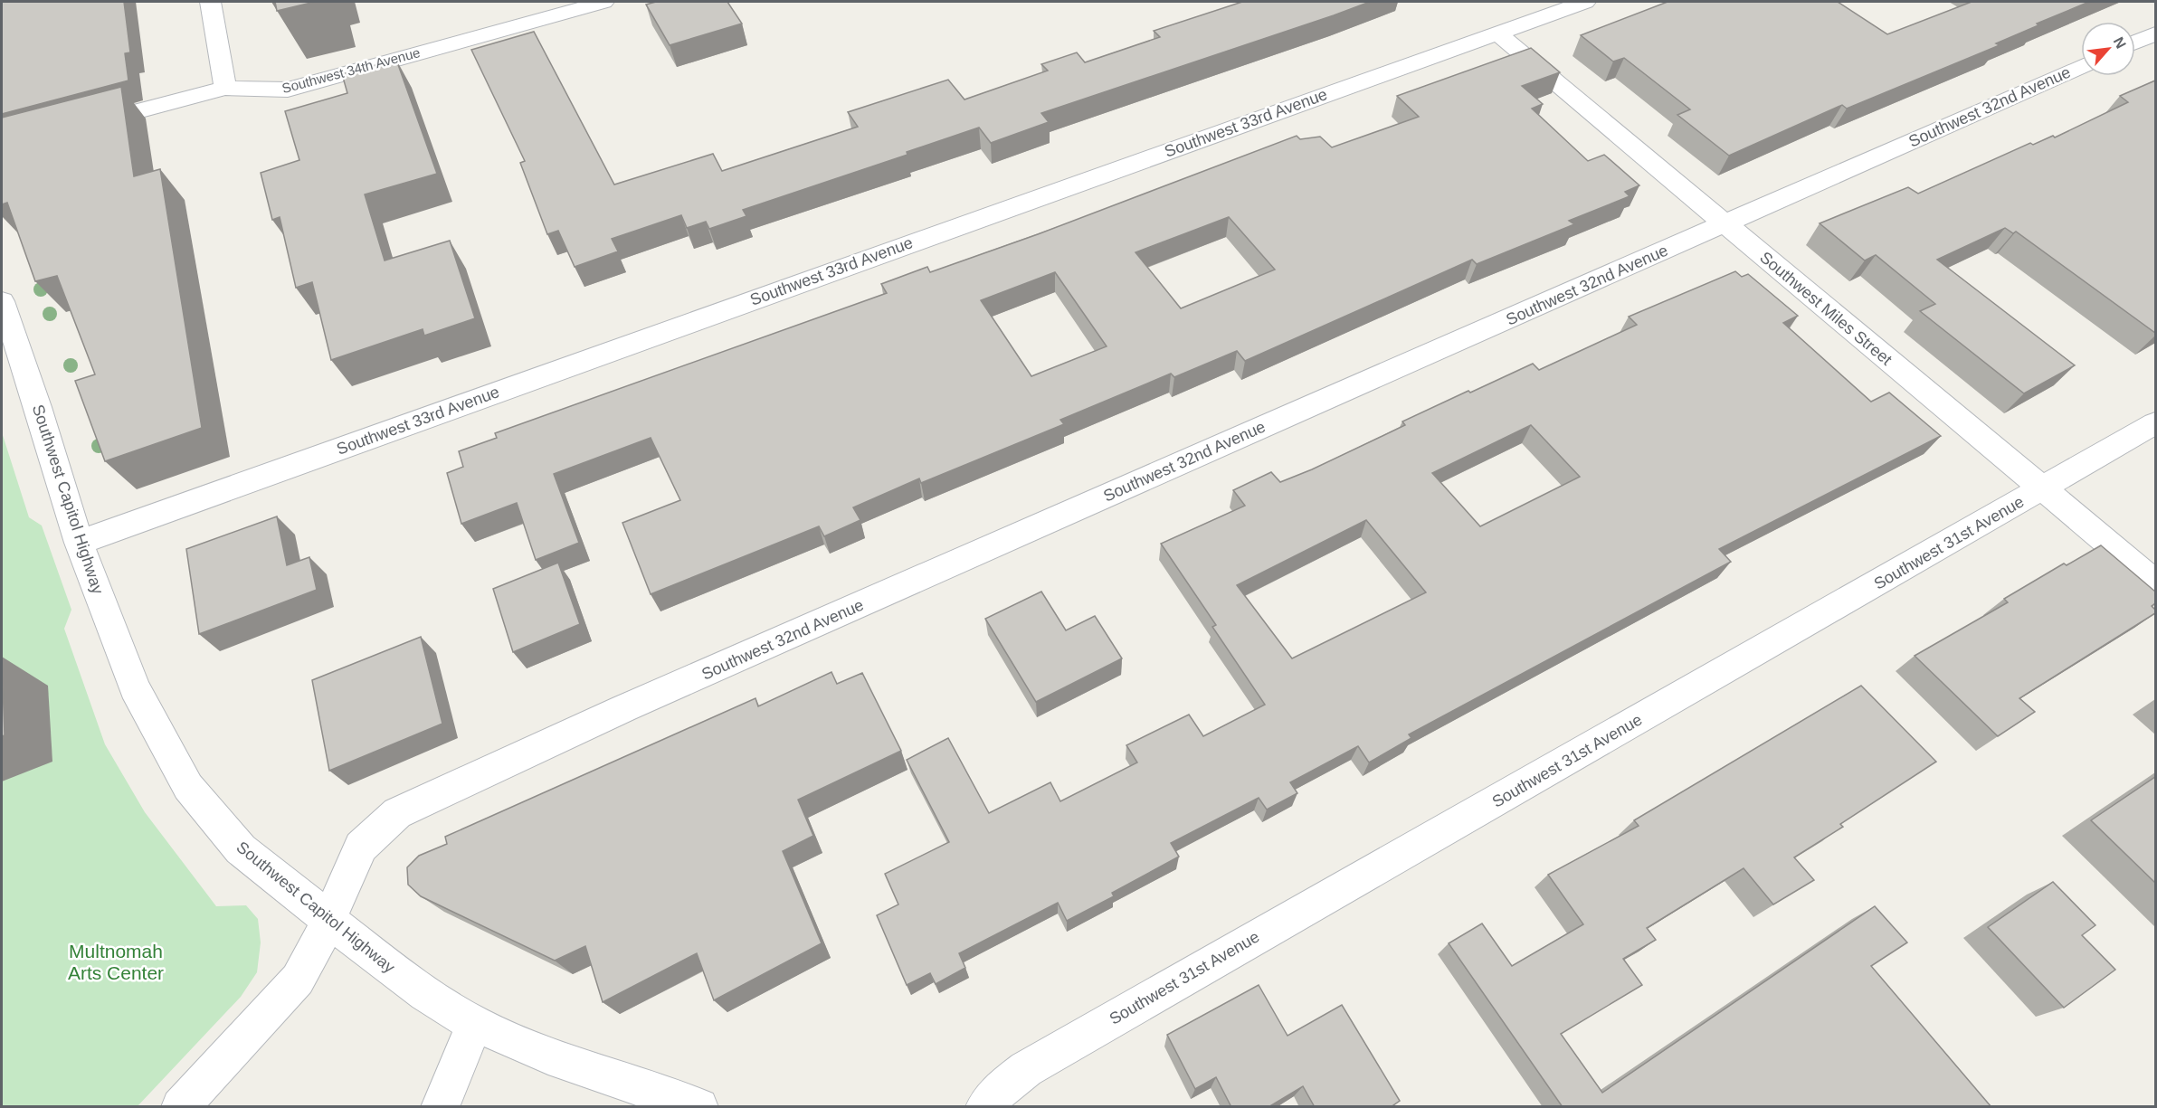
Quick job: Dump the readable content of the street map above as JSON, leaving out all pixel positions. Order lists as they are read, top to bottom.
{
  "streets": {
    "street": [
      "Southwest 34th Avenue",
      "Southwest 32nd Avenue",
      "Southwest 33rd Avenue",
      "Southwest Miles Street",
      "Southwest Capitol Highway",
      "Southwest 31st Avenue"
    ]
  },
  "crossings": [
    ["Southwest 32nd Avenue", "Southwest Miles Street"],
    ["Southwest 32nd Avenue", "Southwest Capitol Highway"],
    ["Southwest 33rd Avenue", "Southwest Miles Street"],
    ["Southwest 33rd Avenue", "Southwest Capitol Highway"],
    ["Southwest Miles Street", "Southwest 31st Avenue"]
  ],
  "parks": ["Multnomah Arts Center"],
  "north": "top right"
}
